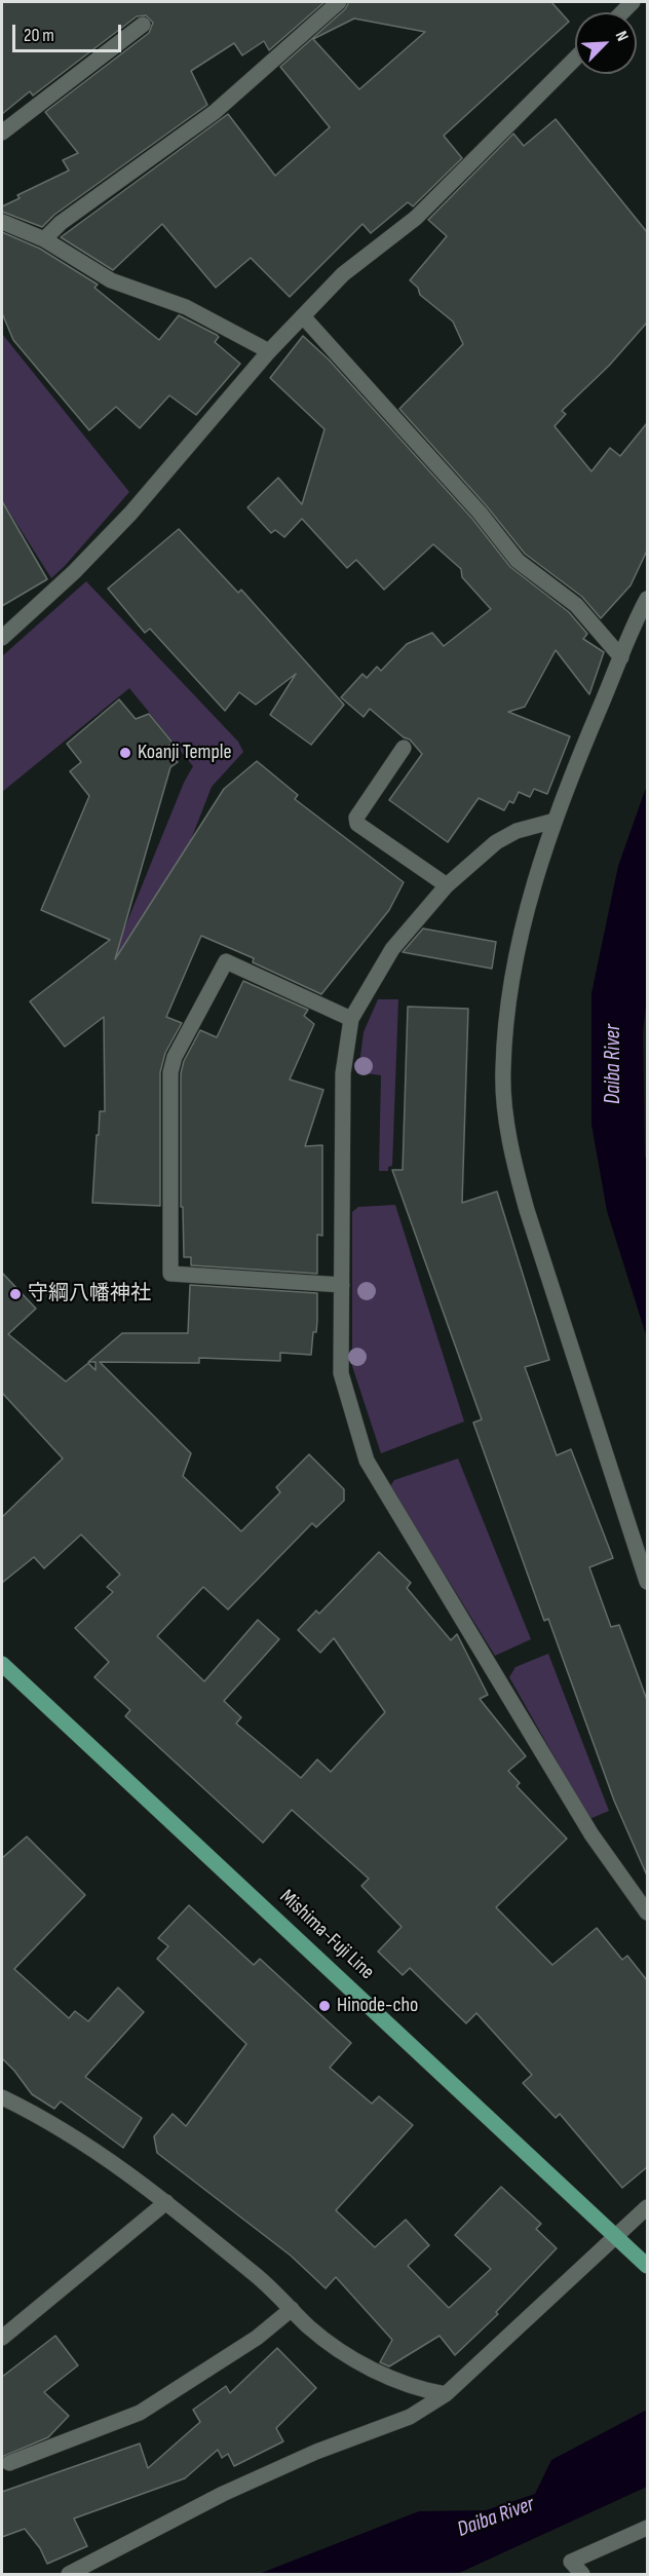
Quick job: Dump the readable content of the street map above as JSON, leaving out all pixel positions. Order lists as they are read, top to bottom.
{
  "streets": {
    "main road": ["Mishima-Fuji Line"]
  },
  "water": ["Daiba River"],
  "places": ["Koanji Temple", "守綱八幡神社", "Hinode-cho"],
  "scale_bar": "20 m",
  "north": "top right"
}
